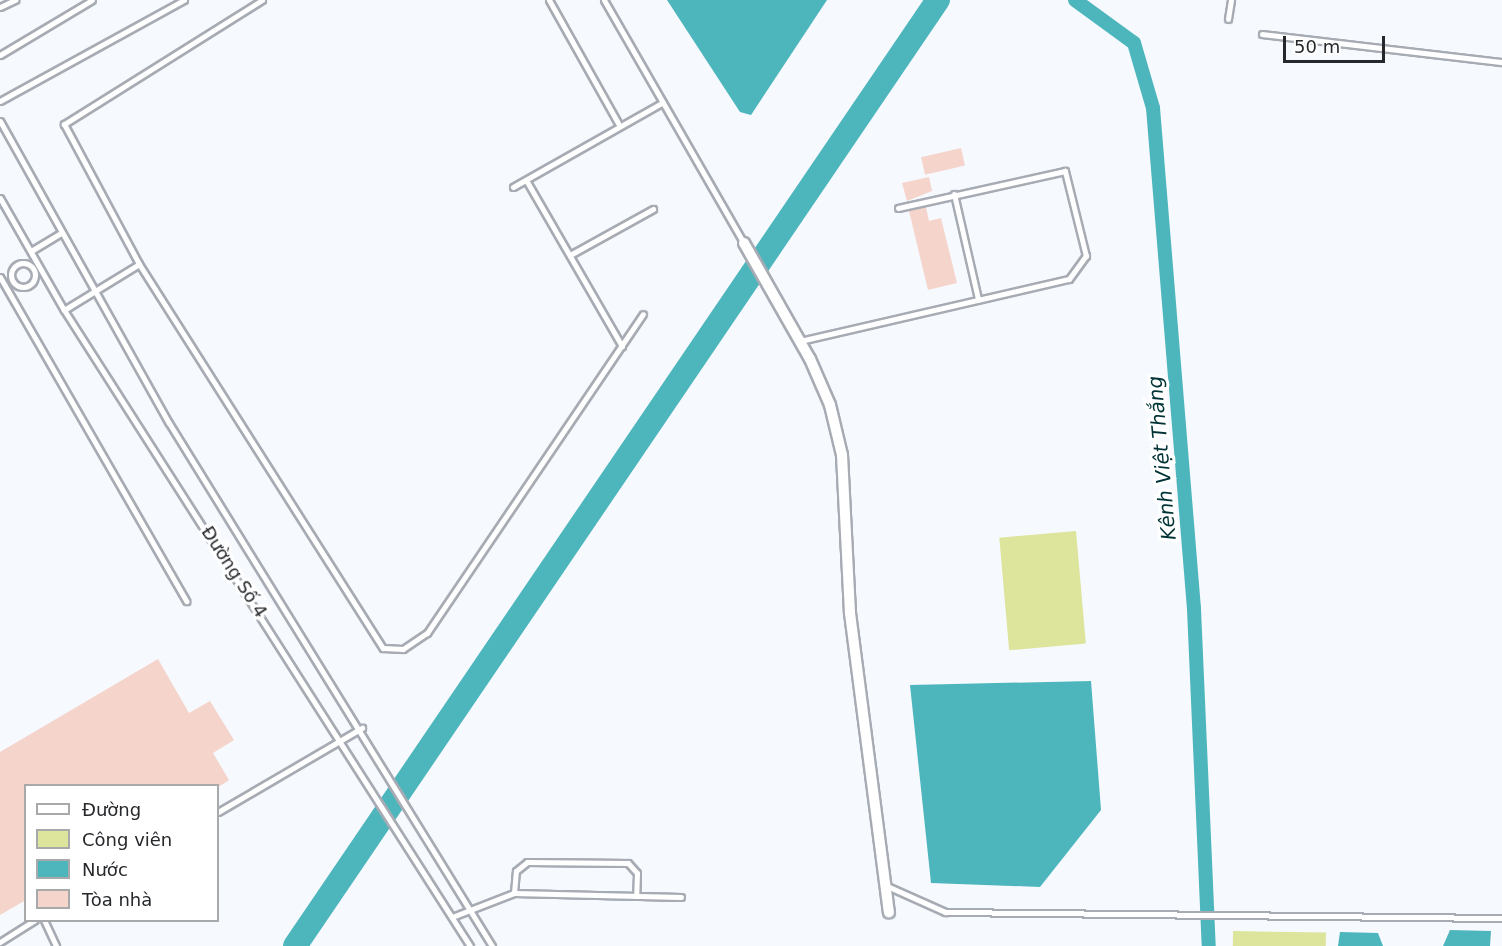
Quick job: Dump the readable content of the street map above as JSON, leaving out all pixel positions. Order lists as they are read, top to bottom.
{
  "streets": {
    "lane": ["Đường Số 4"]
  },
  "water": ["Kênh Việt Thắng"],
  "legend": [
    "Đường",
    "Công viên",
    "Nước",
    "Tòa nhà"
  ],
  "scale_bar": "50 m"
}
